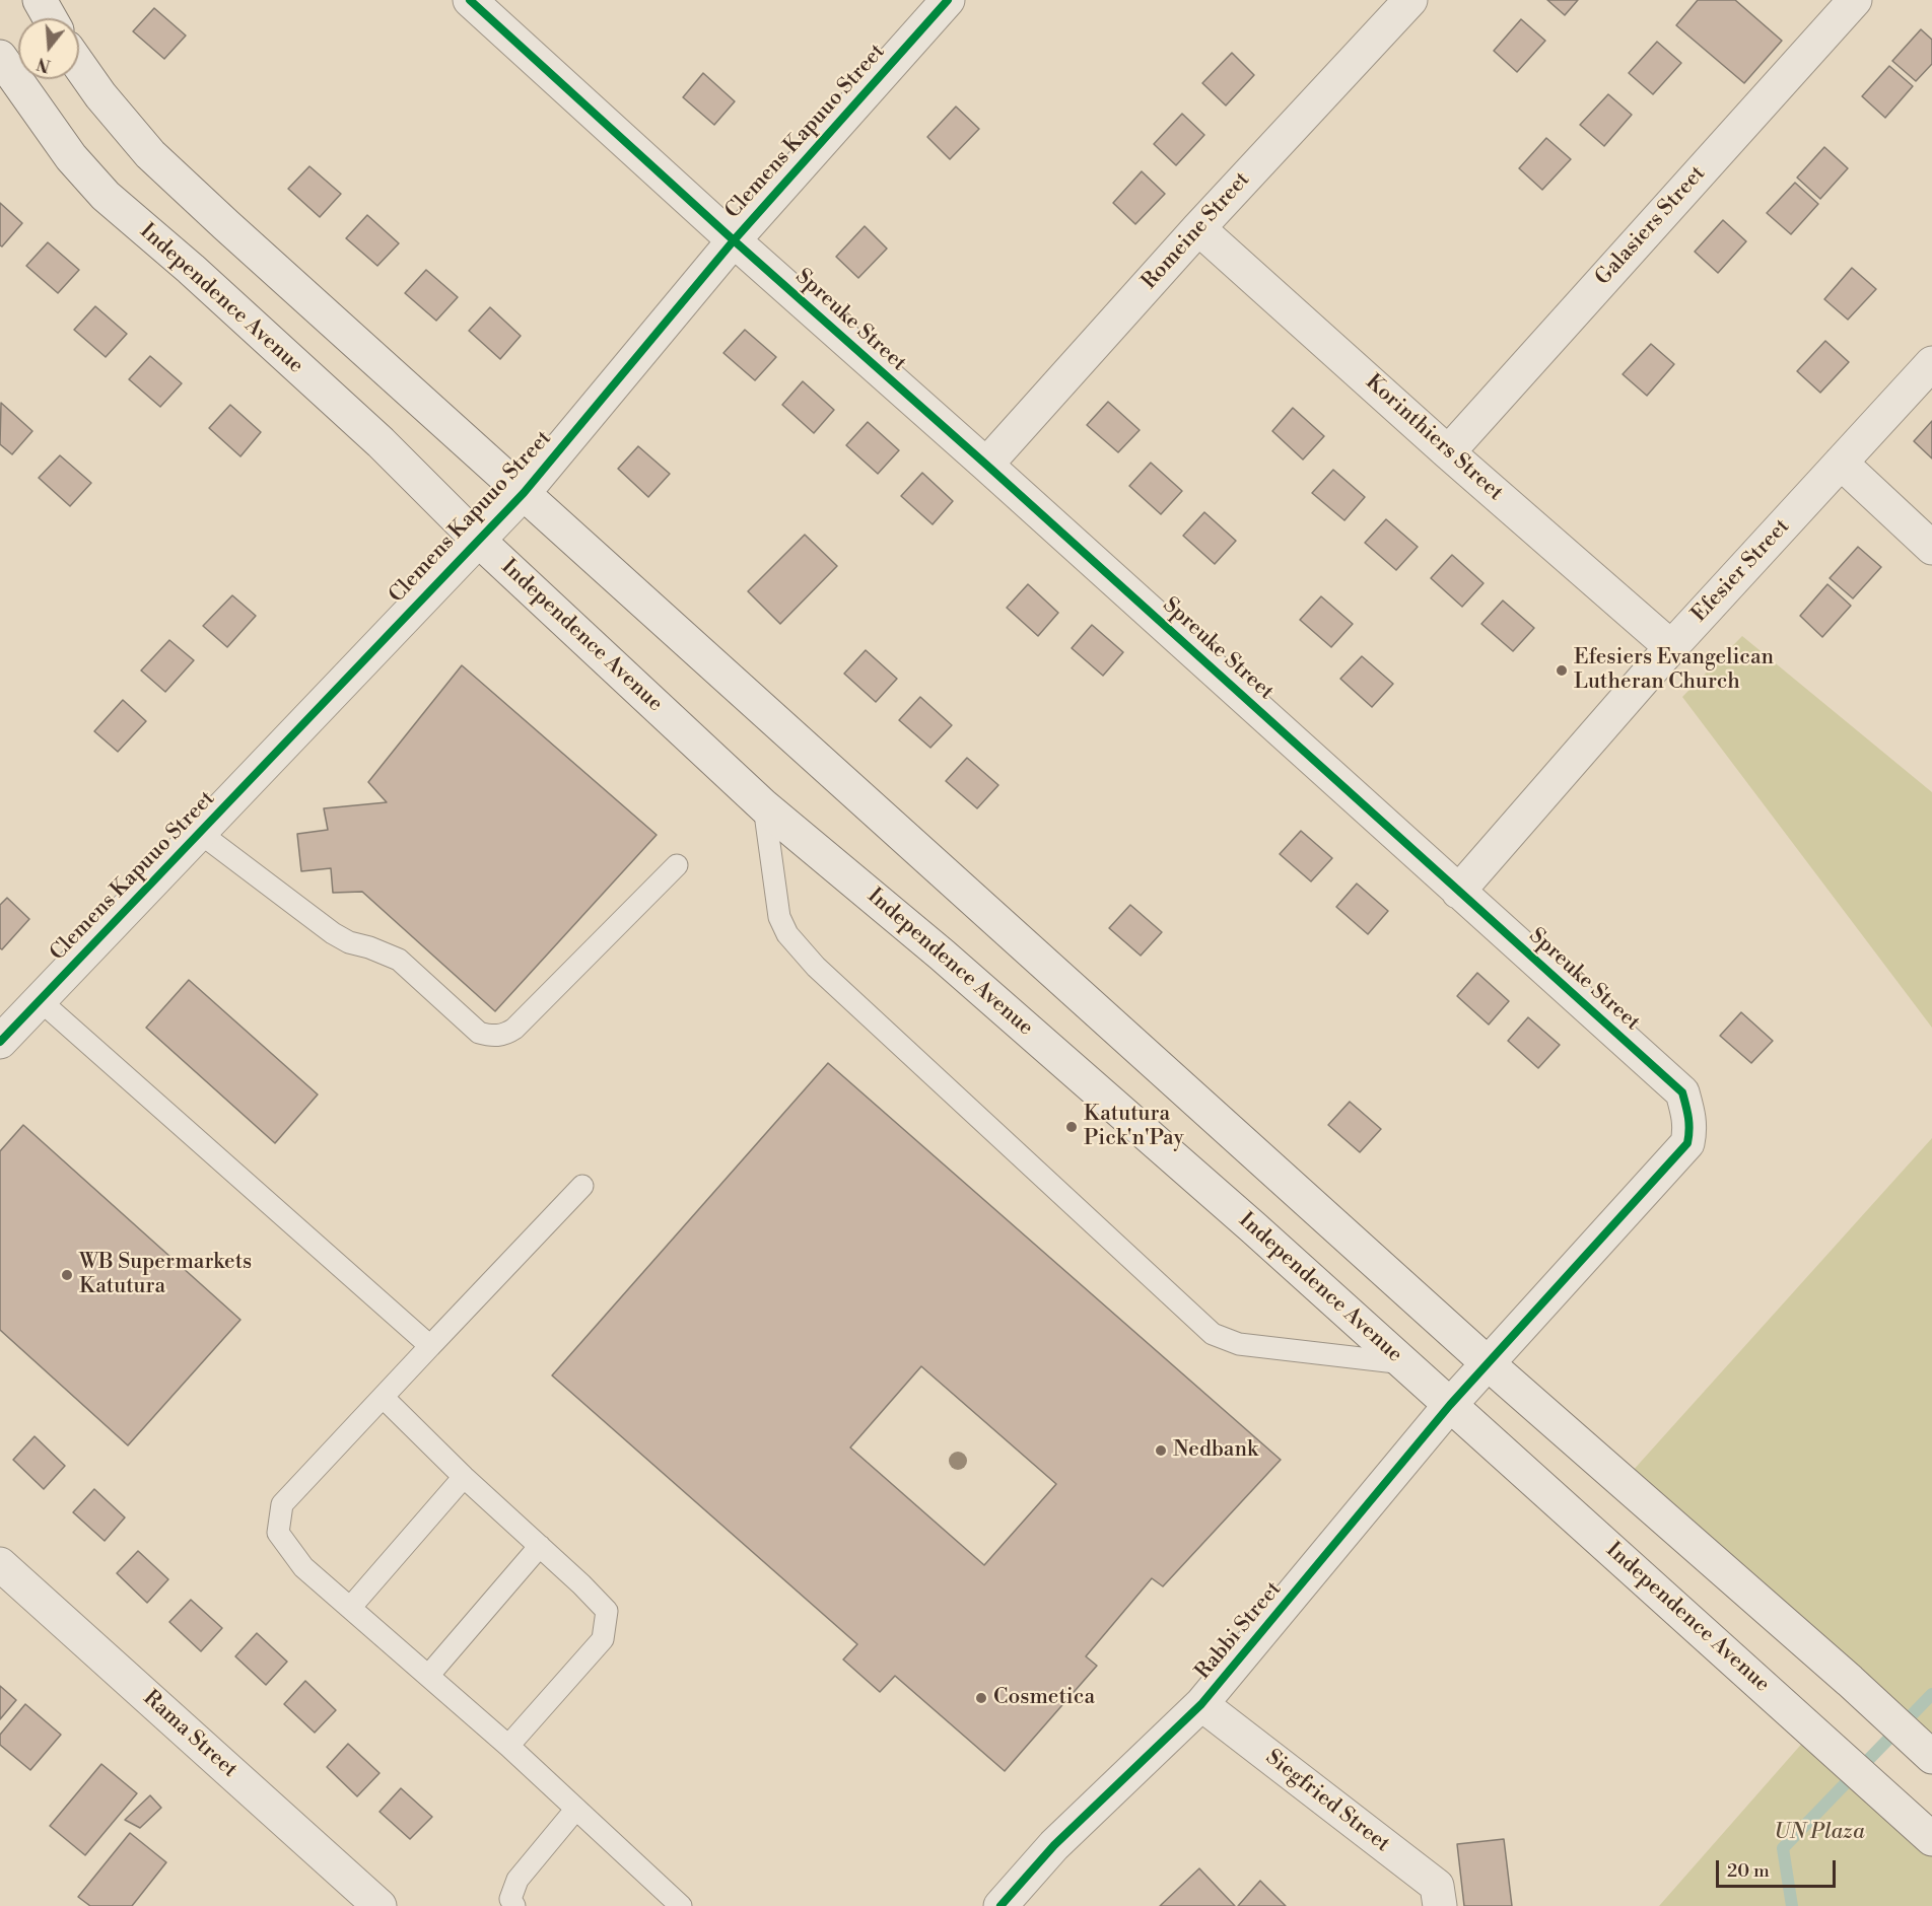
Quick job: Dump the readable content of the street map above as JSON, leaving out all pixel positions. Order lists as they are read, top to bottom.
{
  "streets": {
    "street": [
      "Clemens Kapuuo Street",
      "Galasiers Street",
      "Romeine Street",
      "Independence Avenue",
      "Spreuke Street",
      "Korinthiers Street",
      "Efesier Street",
      "Rabbi Street",
      "Rama Street",
      "Siegfried Street"
    ]
  },
  "crossings": [
    ["Clemens Kapuuo Street", "Independence Avenue"],
    ["Clemens Kapuuo Street", "Spreuke Street"],
    ["Galasiers Street", "Korinthiers Street"],
    ["Romeine Street", "Spreuke Street"],
    ["Romeine Street", "Korinthiers Street"],
    ["Independence Avenue", "Rabbi Street"],
    ["Spreuke Street", "Efesier Street"],
    ["Spreuke Street", "Rabbi Street"],
    ["Korinthiers Street", "Efesier Street"],
    ["Rabbi Street", "Siegfried Street"]
  ],
  "parks": ["UN Plaza"],
  "places": [
    "Efesiers Evangelican Lutheran Church",
    "Katutura Pick'n'Pay",
    "WB Supermarkets Katutura",
    "Nedbank",
    "Cosmetica"
  ],
  "scale_bar": "20 m",
  "north": "bottom"
}
